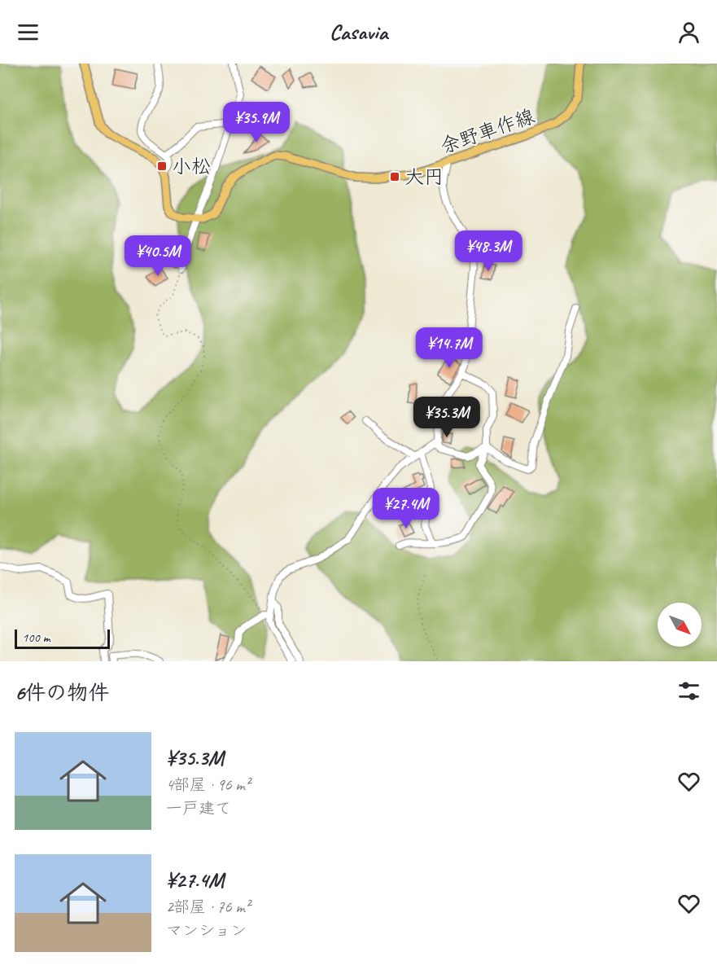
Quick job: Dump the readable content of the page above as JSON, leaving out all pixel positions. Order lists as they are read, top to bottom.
{
  "streets": {
    "main road": ["余野車作線"]
  },
  "places": {
    "transit": ["小松", "大円"]
  },
  "scale_bar": "100 m",
  "north": "bottom right",
  "page": {
    "header": "Casavia",
    "price": [
      "¥35.9M",
      "¥48.3M",
      "¥40.5M",
      "¥14.7M",
      "¥35.3M",
      "¥27.4M"
    ],
    "scale": "100 m",
    "heading": "6件の物件",
    "list": [
      {
        "name": "¥35.3M",
        "note": "4部屋 · 96 m² · 一戸建て"
      },
      {
        "name": "¥27.4M",
        "note": "2部屋 · 76 m² · マンション"
      }
    ]
  }
}
